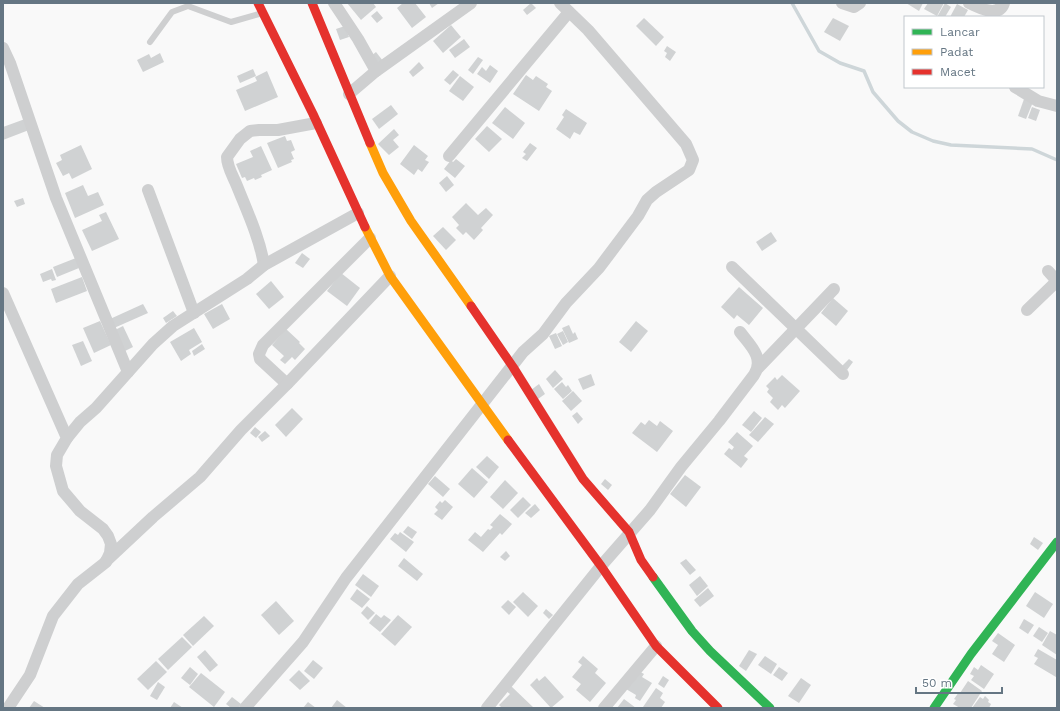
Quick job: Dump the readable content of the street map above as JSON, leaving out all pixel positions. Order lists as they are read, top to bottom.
{
  "legend": ["Lancar", "Padat", "Macet"],
  "scale_bar": "50 m"
}
